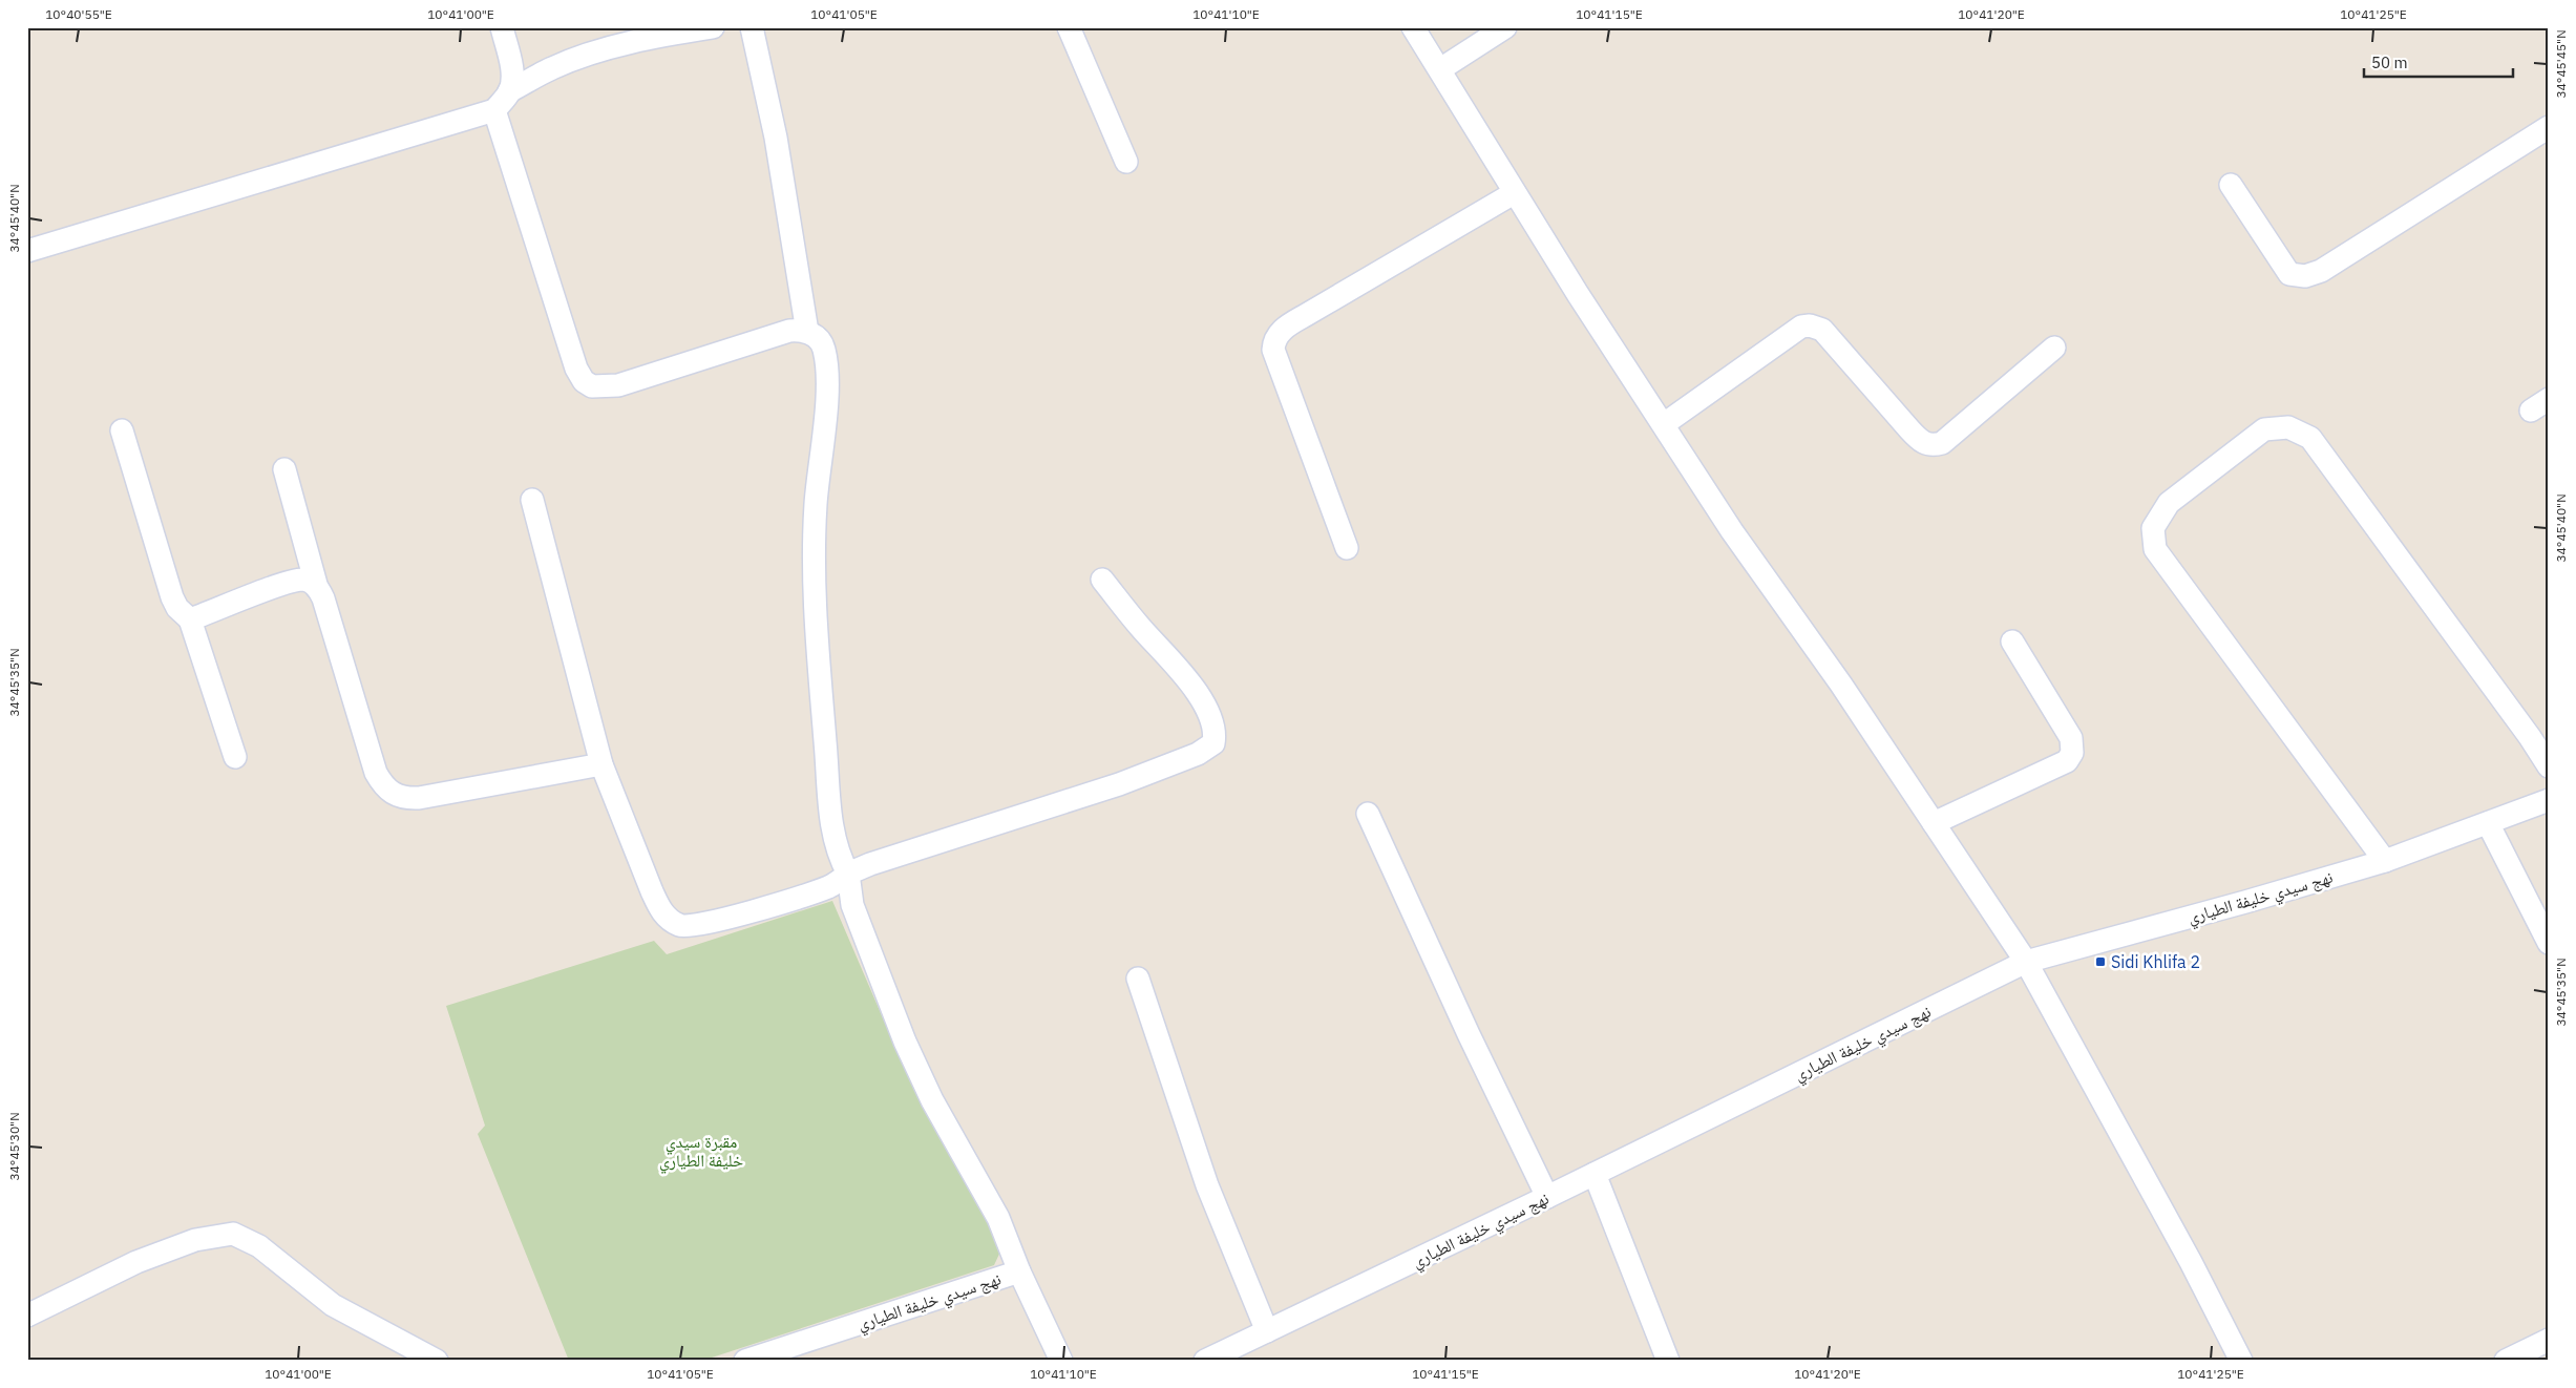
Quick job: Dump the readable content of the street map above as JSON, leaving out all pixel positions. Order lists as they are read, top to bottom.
{
  "streets": {
    "street": ["نهج سيدي خليفة الطياري"]
  },
  "parks": ["مقبرة سيدي خليفة الطياري"],
  "places": {
    "transit": ["Sidi Khlifa 2"]
  },
  "scale_bar": "50 m",
  "coordinates": [
    "10°40'55\"E",
    "10°41'00\"E",
    "10°41'05\"E",
    "10°41'10\"E",
    "10°41'15\"E",
    "10°41'20\"E",
    "10°41'25\"E",
    "34°45'45\"N",
    "34°45'40\"N",
    "34°45'35\"N",
    "34°45'30\"N"
  ]
}
